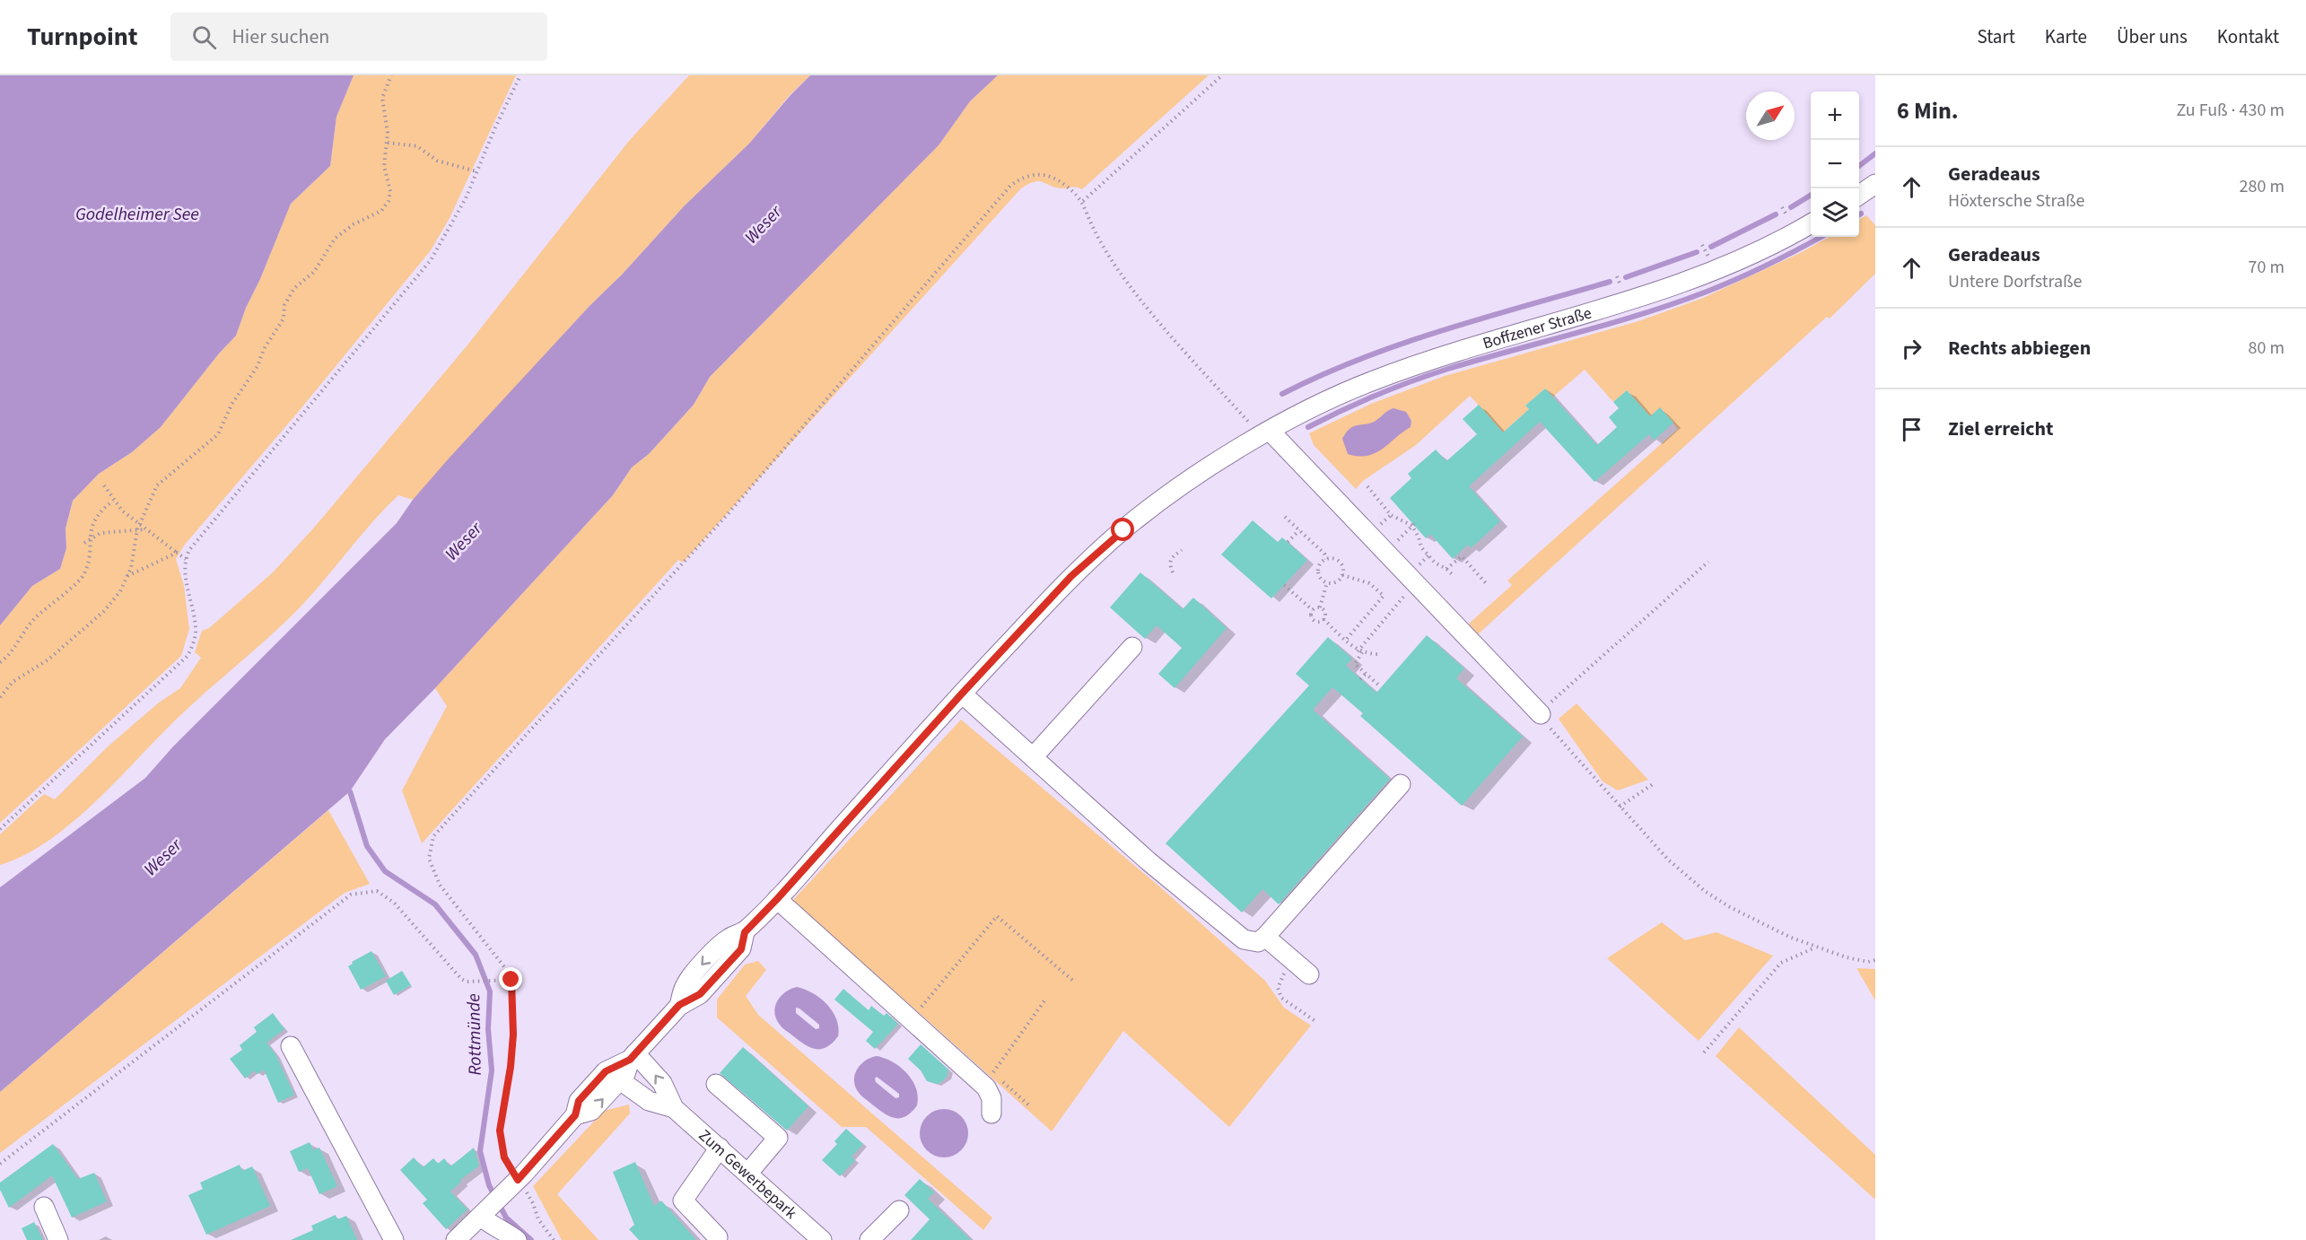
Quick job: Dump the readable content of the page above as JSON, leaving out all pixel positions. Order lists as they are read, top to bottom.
{
  "streets": {
    "street": ["Boffzener Straße", "Zum Gewerbepark"]
  },
  "crossings": [
    ["Boffzener Straße", "Zum Gewerbepark"]
  ],
  "water": ["Godelheimer See", "Weser", "Rottmünde"],
  "north": "top right",
  "page": {
    "header": "Turnpoint",
    "search": "Hier suchen",
    "nav": [
      "Start",
      "Karte",
      "Über uns",
      "Kontakt"
    ],
    "heading": ["6 Min.", "Zu Fuß · 430 m"],
    "map_buttons": ["+", "−"],
    "list": [
      ["Geradeaus", "Höxtersche Straße", "280 m"],
      ["Geradeaus", "Untere Dorfstraße", "70 m"],
      ["Rechts abbiegen", "80 m"],
      "Ziel erreicht"
    ]
  }
}
